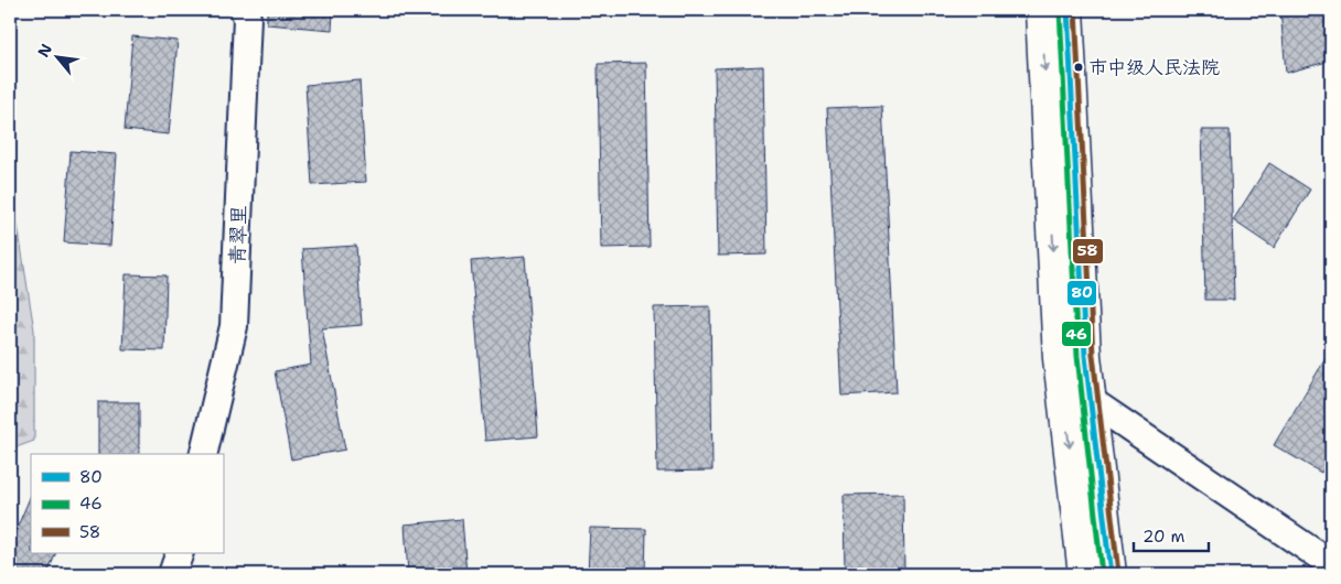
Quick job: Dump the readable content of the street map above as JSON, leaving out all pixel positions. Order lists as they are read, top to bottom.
{
  "streets": {
    "street": ["青翠里"]
  },
  "places": ["市中级人民法院"],
  "lines": ["transit line 80", "transit line 46", "transit line 58"],
  "legend": ["80", "46", "58"],
  "scale_bar": "20 m",
  "north": "top left"
}
